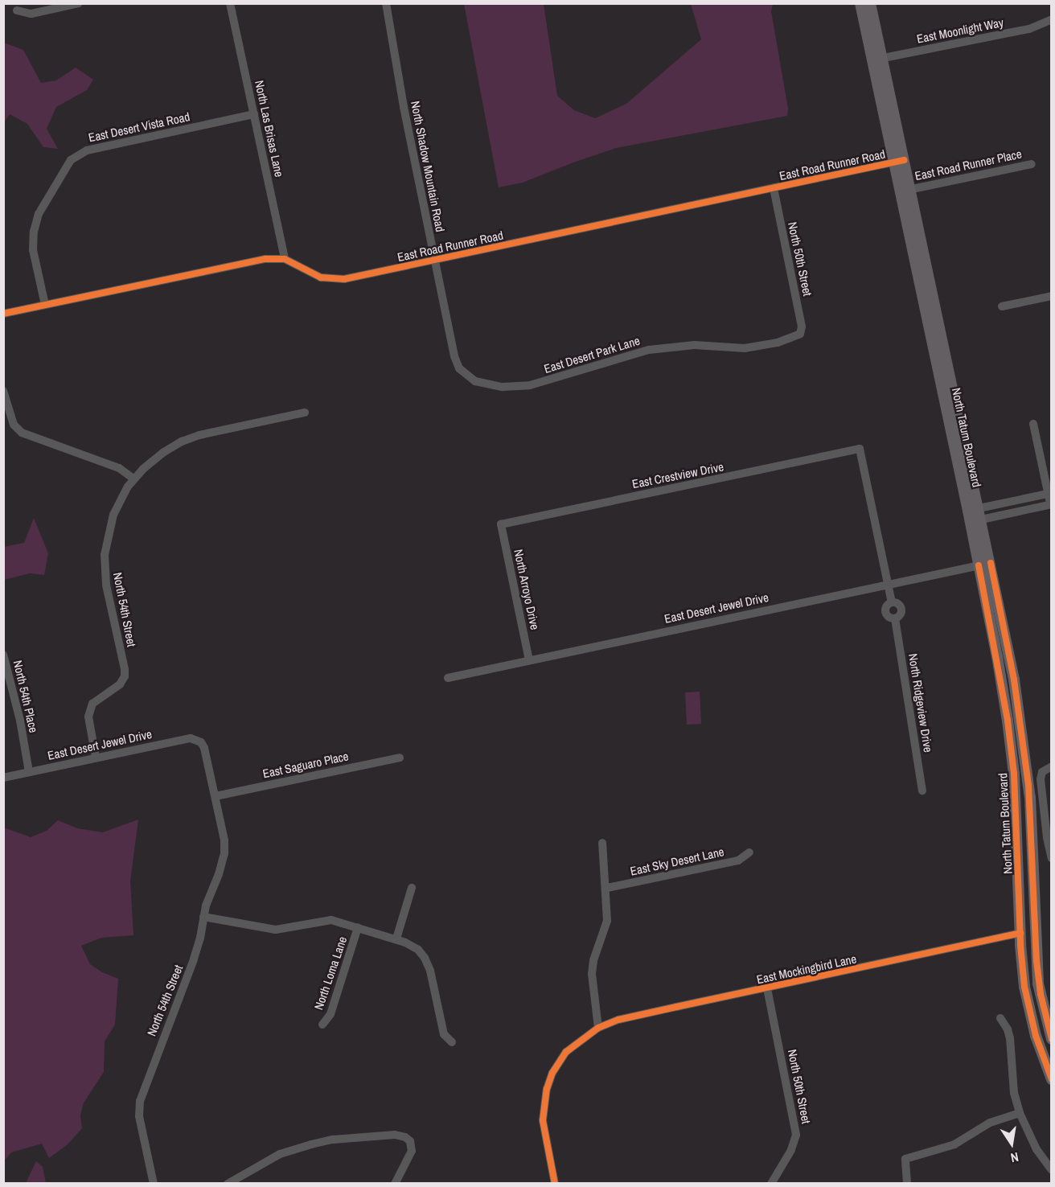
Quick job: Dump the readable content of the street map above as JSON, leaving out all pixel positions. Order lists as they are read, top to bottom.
{
  "streets": {
    "main road": ["North Tatum Boulevard"],
    "street": [
      "East Moonlight Way",
      "East Desert Vista Road",
      "North Las Brisas Lane",
      "East Road Runner Road",
      "East Road Runner Place",
      "North Shadow Mountain Road",
      "North 50th Street",
      "East Desert Park Lane",
      "East Crestview Drive",
      "North Arroyo Drive",
      "East Desert Jewel Drive",
      "North 54th Street",
      "North 54th Place",
      "North Ridgeview Drive",
      "East Saguaro Place",
      "East Sky Desert Lane",
      "East Mockingbird Lane",
      "North Loma Lane"
    ]
  },
  "crossings": [
    ["East Moonlight Way", "North Tatum Boulevard"],
    ["East Desert Vista Road", "North Las Brisas Lane"],
    ["North Las Brisas Lane", "East Road Runner Road"],
    ["East Road Runner Road", "North Shadow Mountain Road"],
    ["East Road Runner Road", "North 50th Street"],
    ["East Road Runner Road", "North Tatum Boulevard"],
    ["East Road Runner Place", "North Tatum Boulevard"],
    ["North Shadow Mountain Road", "East Desert Park Lane"],
    ["North 50th Street", "East Desert Park Lane"],
    ["North 50th Street", "East Mockingbird Lane"],
    ["North Tatum Boulevard", "East Desert Jewel Drive"],
    ["North Tatum Boulevard", "East Mockingbird Lane"],
    ["East Crestview Drive", "North Arroyo Drive"],
    ["East Crestview Drive", "North Ridgeview Drive"],
    ["North Arroyo Drive", "East Desert Jewel Drive"],
    ["East Desert Jewel Drive", "North 54th Street"],
    ["East Desert Jewel Drive", "North 54th Place"],
    ["East Desert Jewel Drive", "North Ridgeview Drive"],
    ["North 54th Street", "East Saguaro Place"]
  ],
  "north": "bottom"
}
